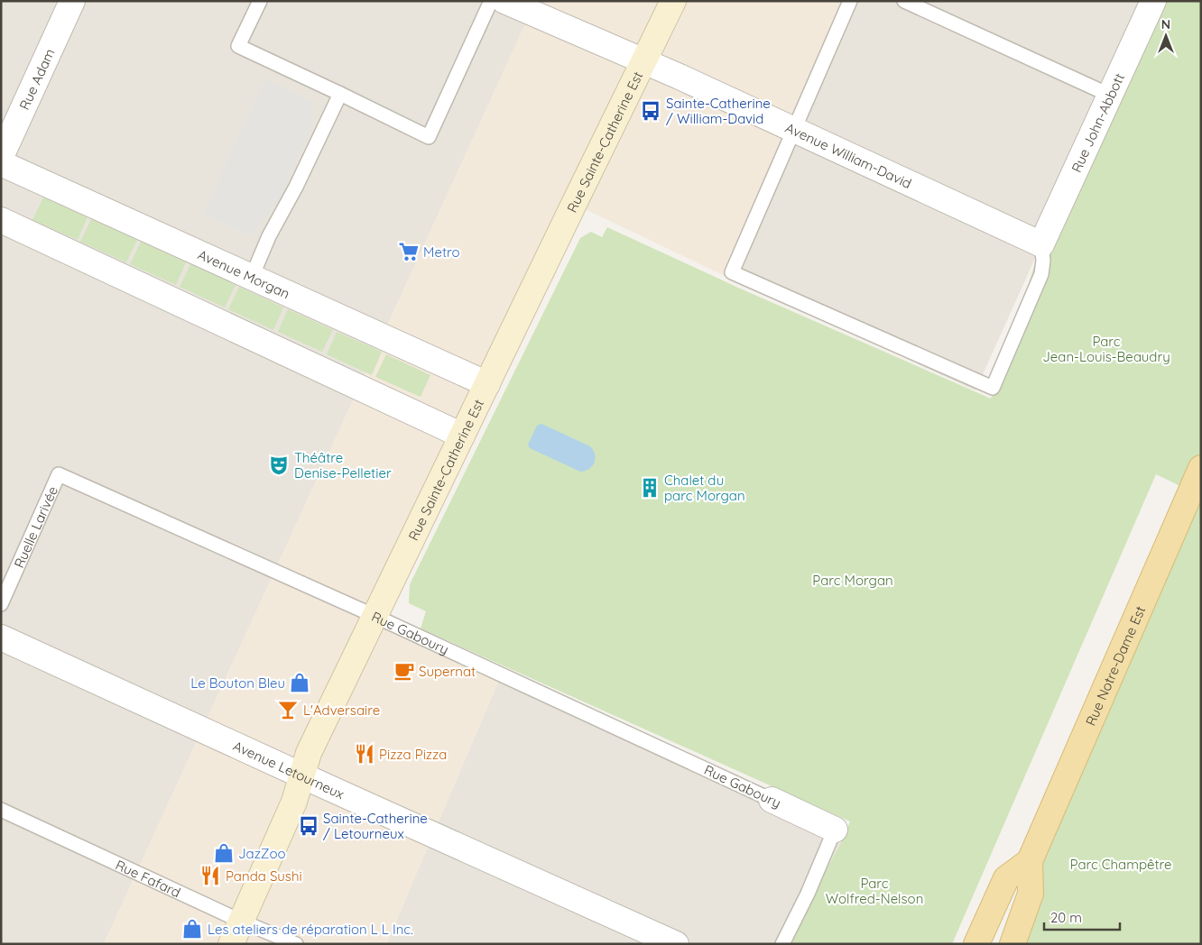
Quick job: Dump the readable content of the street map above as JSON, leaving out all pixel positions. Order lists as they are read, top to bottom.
{
  "streets": {
    "main road": ["Rue Notre-Dame Est"],
    "street": [
      "Rue Adam",
      "Rue John-Abbott",
      "Rue Sainte-Catherine Est",
      "Avenue William-David",
      "Avenue Morgan",
      "Rue Gaboury",
      "Avenue Letourneux"
    ],
    "lane": ["Ruelle Larivée", "Rue Fafard"]
  },
  "crossings": [
    ["Rue John-Abbott", "Avenue William-David"],
    ["Rue Sainte-Catherine Est", "Avenue William-David"],
    ["Rue Sainte-Catherine Est", "Avenue Morgan"],
    ["Rue Sainte-Catherine Est", "Rue Gaboury"],
    ["Rue Sainte-Catherine Est", "Avenue Letourneux"],
    ["Rue Sainte-Catherine Est", "Rue Fafard"],
    ["Ruelle Larivée", "Rue Gaboury"]
  ],
  "parks": [
    "Parc Jean-Louis-Beaudry",
    "Parc Morgan",
    "Parc Champêtre",
    "Parc Wolfred-Nelson"
  ],
  "places": {
    "bus stop": ["Sainte-Catherine / William-David", "Sainte-Catherine / Letourneux"],
    "supermarket": ["Metro"],
    "theatre": ["Théâtre Denise-Pelletier"],
    "building": ["Chalet du parc Morgan"],
    "cafe": ["Supernat"],
    "shop": ["Le Bouton Bleu", "JazZoo", "Les ateliers de réparation L L Inc."],
    "bar": ["L'Adversaire"],
    "restaurant": ["Pizza Pizza", "Panda Sushi"]
  },
  "scale_bar": "20 m",
  "north": "top"
}
